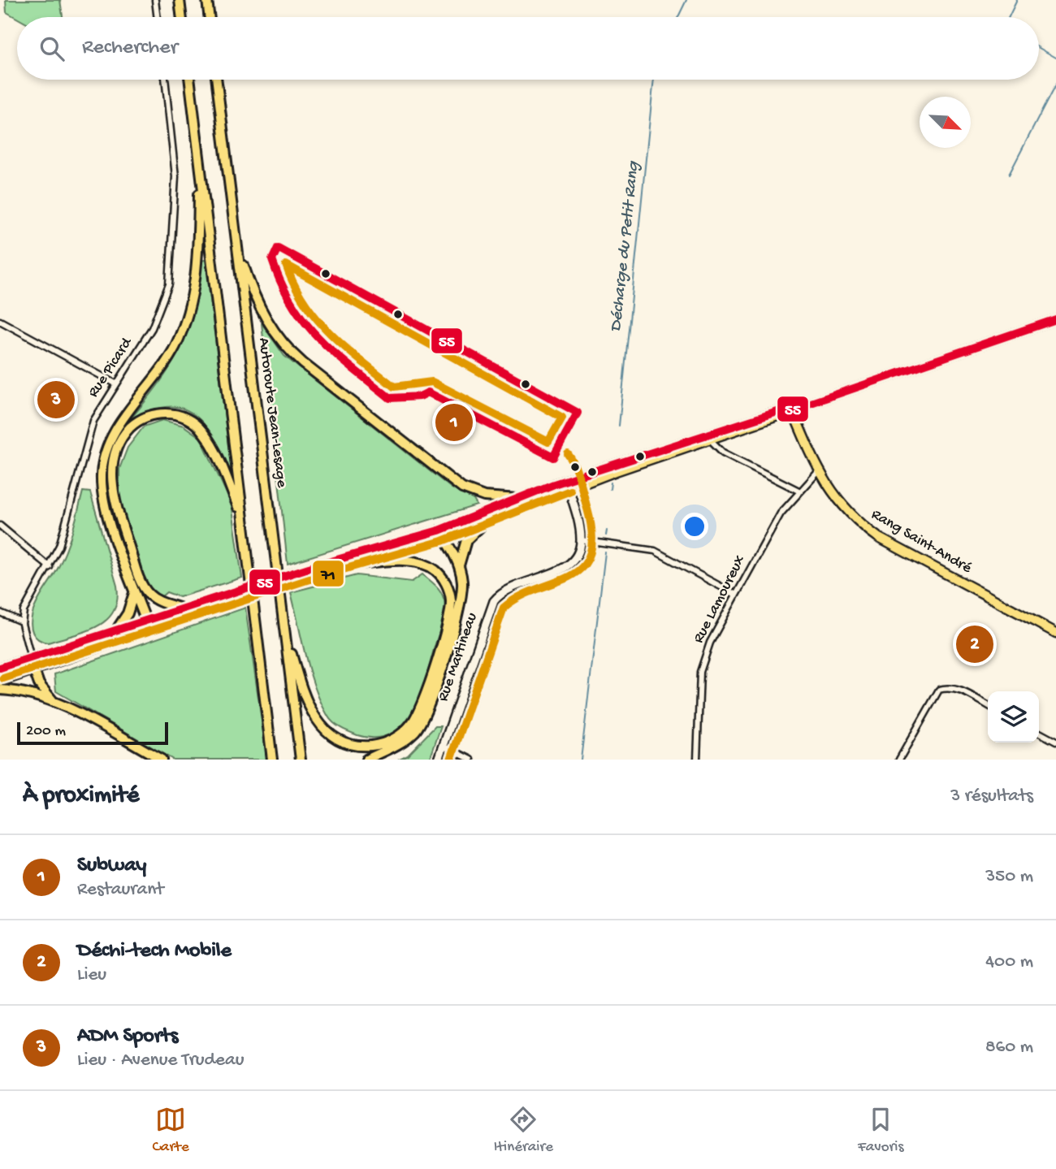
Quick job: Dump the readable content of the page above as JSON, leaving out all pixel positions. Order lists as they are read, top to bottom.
{
  "streets": {
    "highway": ["Autoroute Jean-Lesage"],
    "main road": ["Rang Saint-André"],
    "street": ["Rue Picard", "Rue Lamoureux", "Rue Martineau"]
  },
  "crossings": [
    ["Rang Saint-André", "Rue Lamoureux"]
  ],
  "water": ["Décharge du Petit Rang"],
  "lines": ["transit line 55", "transit line 71"],
  "scale_bar": "200 m",
  "north": "bottom right",
  "page": {
    "search": "Rechercher",
    "pins": ["3", "1", "2"],
    "scale": "200 m",
    "heading": ["À proximité", "3 résultats"],
    "list": [
      {
        "mark": "1",
        "name": "Subway",
        "note": "Restaurant",
        "value": "350 m"
      },
      {
        "mark": "2",
        "name": "Déchi-tech Mobile",
        "note": "Lieu",
        "value": "400 m"
      },
      {
        "mark": "3",
        "name": "ADM Sports",
        "note": "Lieu · Avenue Trudeau",
        "value": "860 m"
      }
    ],
    "nav": ["Carte", "Itinéraire", "Favoris"]
  }
}
